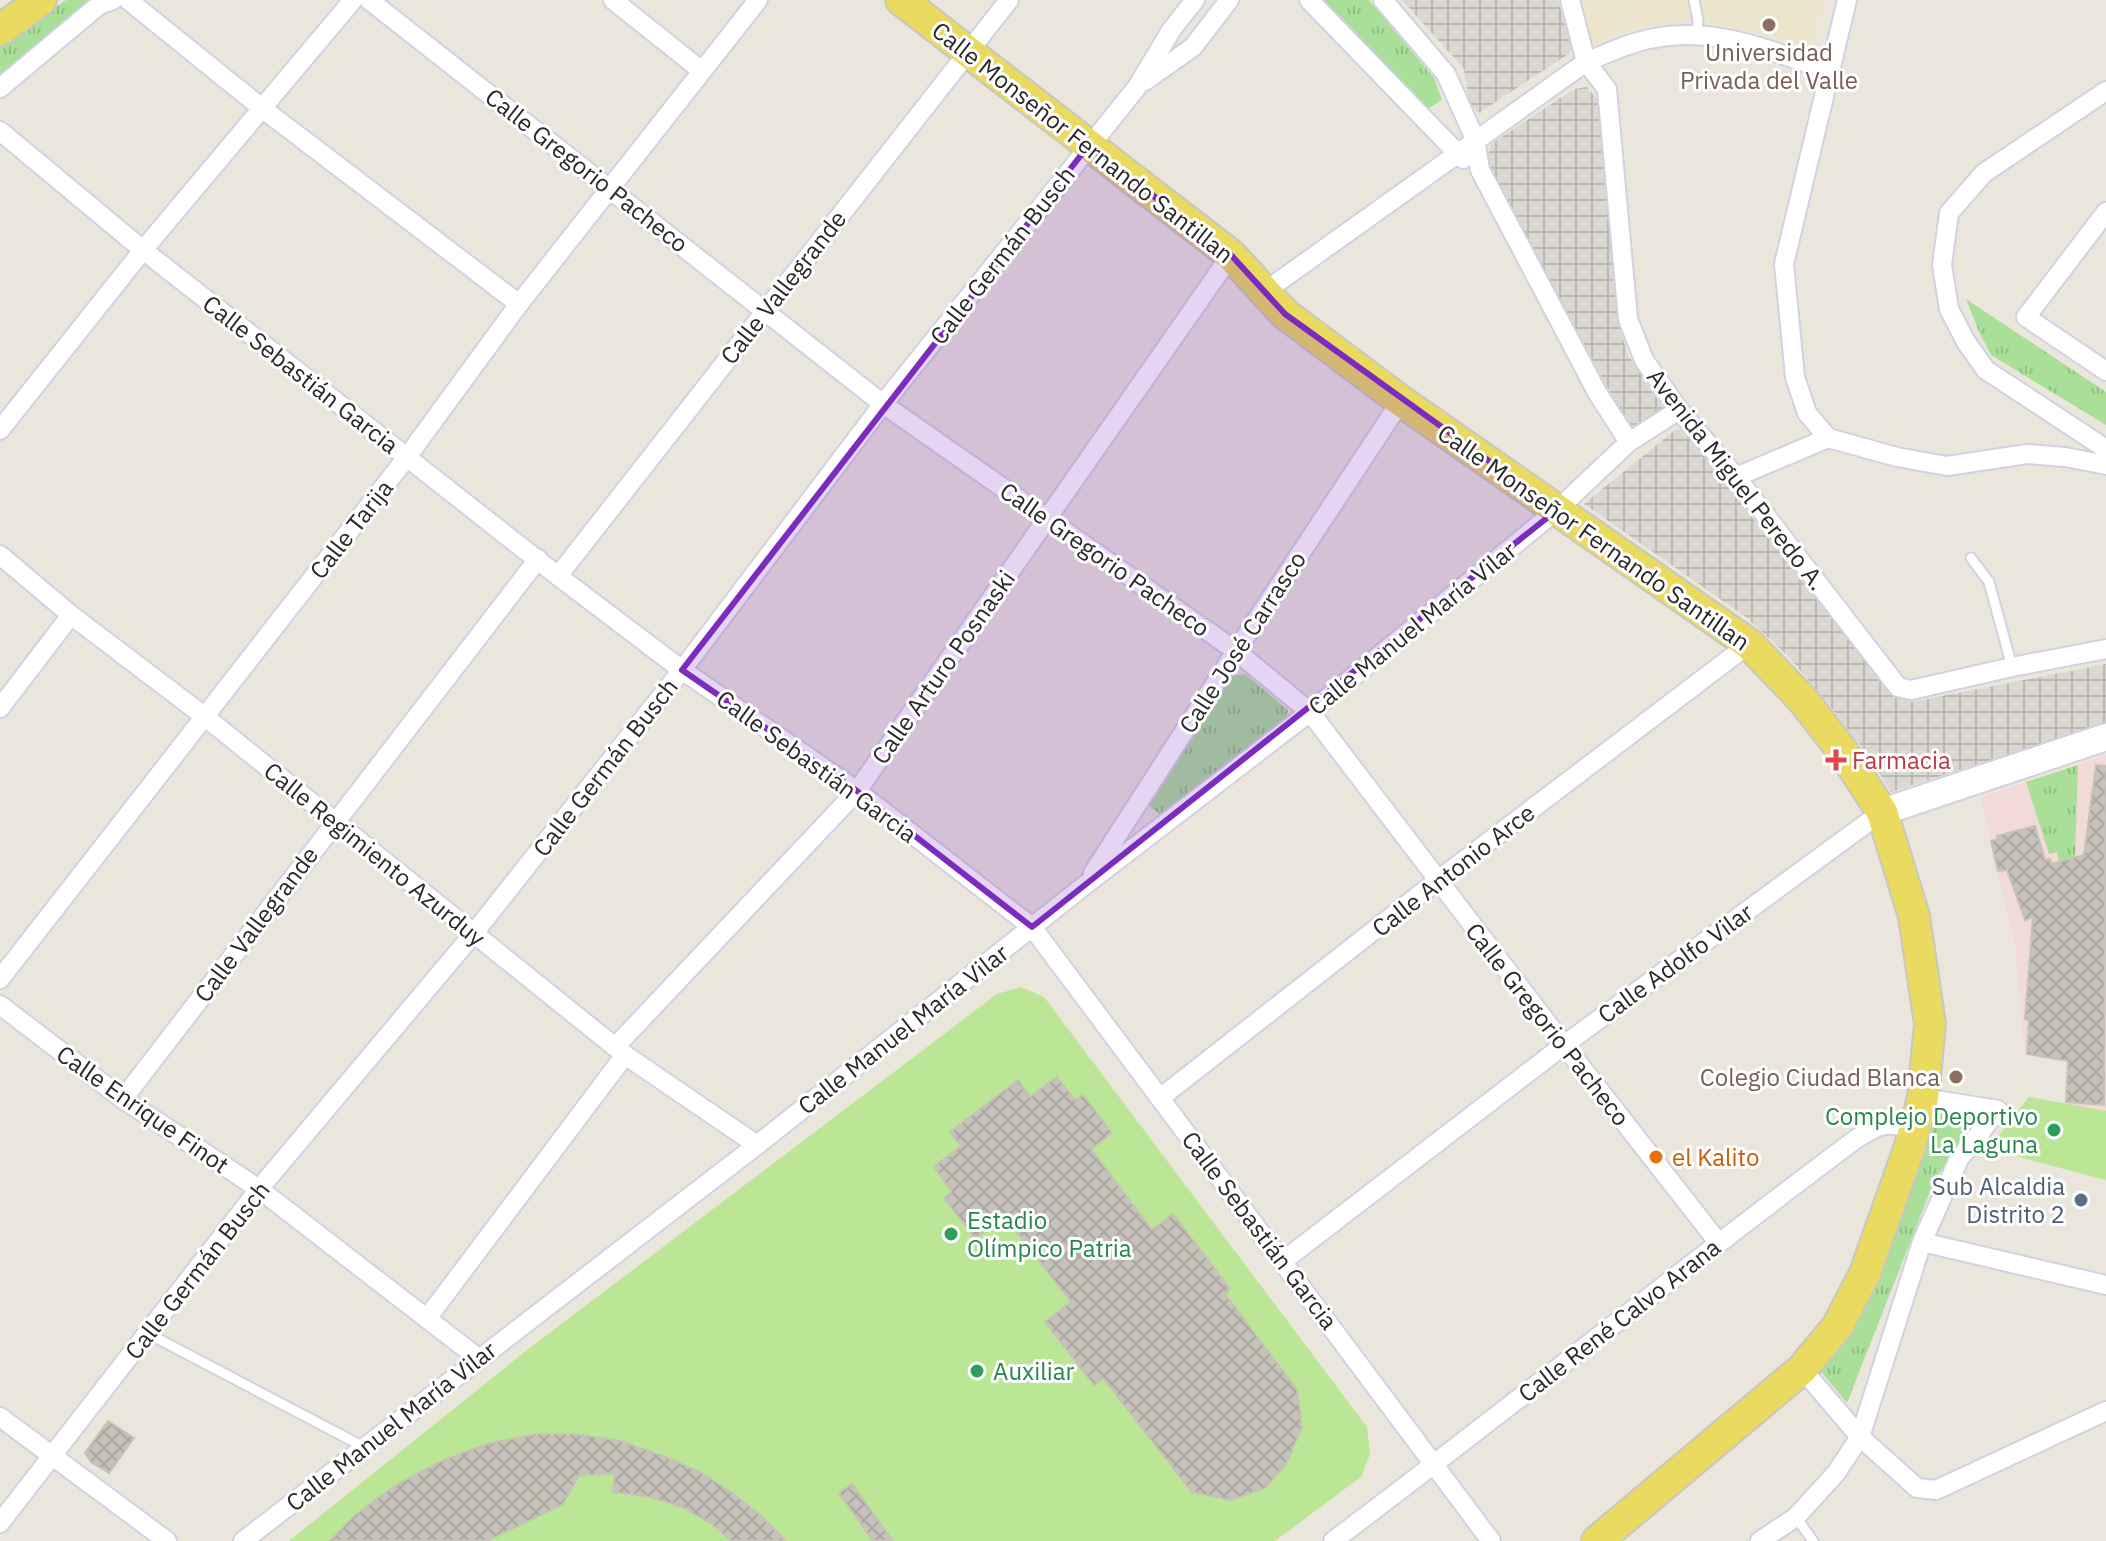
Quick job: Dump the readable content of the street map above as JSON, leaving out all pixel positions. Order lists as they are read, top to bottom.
{
  "streets": {
    "main road": ["Calle Monseñor Fernando Santillan", "Calle Adolfo Vilar"],
    "street": [
      "Calle Gregorio Pacheco",
      "Calle Germán Busch",
      "Calle Vallegrande",
      "Calle Sebastián Garcia",
      "Avenida Miguel Peredo A.",
      "Calle Tarija",
      "Calle Manuel María Vilar",
      "Calle José Carrasco",
      "Calle Arturo Posnaski",
      "Calle Regimiento Azurduy",
      "Calle Antonio Arce",
      "Calle Enrique Finot",
      "Calle René Calvo Arana"
    ]
  },
  "crossings": [
    ["Calle Monseñor Fernando Santillan", "Calle Germán Busch"],
    ["Calle Monseñor Fernando Santillan", "Calle Vallegrande"],
    ["Calle Monseñor Fernando Santillan", "Calle Manuel María Vilar"],
    ["Calle Monseñor Fernando Santillan", "Calle José Carrasco"],
    ["Calle Monseñor Fernando Santillan", "Calle Arturo Posnaski"],
    ["Calle Monseñor Fernando Santillan", "Calle Antonio Arce"],
    ["Calle Monseñor Fernando Santillan", "Calle Adolfo Vilar"],
    ["Calle Monseñor Fernando Santillan", "Calle René Calvo Arana"],
    ["Calle Gregorio Pacheco", "Calle Germán Busch"],
    ["Calle Gregorio Pacheco", "Calle Vallegrande"],
    ["Calle Gregorio Pacheco", "Calle Tarija"],
    ["Calle Gregorio Pacheco", "Calle Manuel María Vilar"],
    ["Calle Gregorio Pacheco", "Calle José Carrasco"],
    ["Calle Gregorio Pacheco", "Calle Arturo Posnaski"],
    ["Calle Gregorio Pacheco", "Calle Antonio Arce"],
    ["Calle Gregorio Pacheco", "Calle Adolfo Vilar"],
    ["Calle Gregorio Pacheco", "Calle René Calvo Arana"],
    ["Calle Germán Busch", "Calle Sebastián Garcia"],
    ["Calle Germán Busch", "Calle Regimiento Azurduy"],
    ["Calle Germán Busch", "Calle Enrique Finot"],
    ["Calle Vallegrande", "Calle Sebastián Garcia"],
    ["Calle Vallegrande", "Calle Regimiento Azurduy"],
    ["Calle Vallegrande", "Calle Enrique Finot"],
    ["Calle Sebastián Garcia", "Calle Tarija"],
    ["Calle Sebastián Garcia", "Calle Manuel María Vilar"],
    ["Calle Sebastián Garcia", "Calle Arturo Posnaski"],
    ["Calle Sebastián Garcia", "Calle Antonio Arce"],
    ["Calle Sebastián Garcia", "Calle Adolfo Vilar"],
    ["Calle Sebastián Garcia", "Calle René Calvo Arana"],
    ["Avenida Miguel Peredo A.", "Calle Manuel María Vilar"],
    ["Calle Tarija", "Calle Regimiento Azurduy"],
    ["Calle Manuel María Vilar", "Calle José Carrasco"],
    ["Calle Manuel María Vilar", "Calle Regimiento Azurduy"],
    ["Calle Manuel María Vilar", "Calle Enrique Finot"],
    ["Calle Arturo Posnaski", "Calle Regimiento Azurduy"],
    ["Calle Arturo Posnaski", "Calle Enrique Finot"]
  ],
  "places": {
    "other": [
      "Universidad Privada del Valle",
      "Colegio Ciudad Blanca",
      "Complejo Deportivo La Laguna",
      "el Kalito",
      "Sub Alcaldia Distrito 2",
      "Estadio Olímpico Patria",
      "Auxiliar"
    ],
    "health": ["Farmacia"]
  }
}
